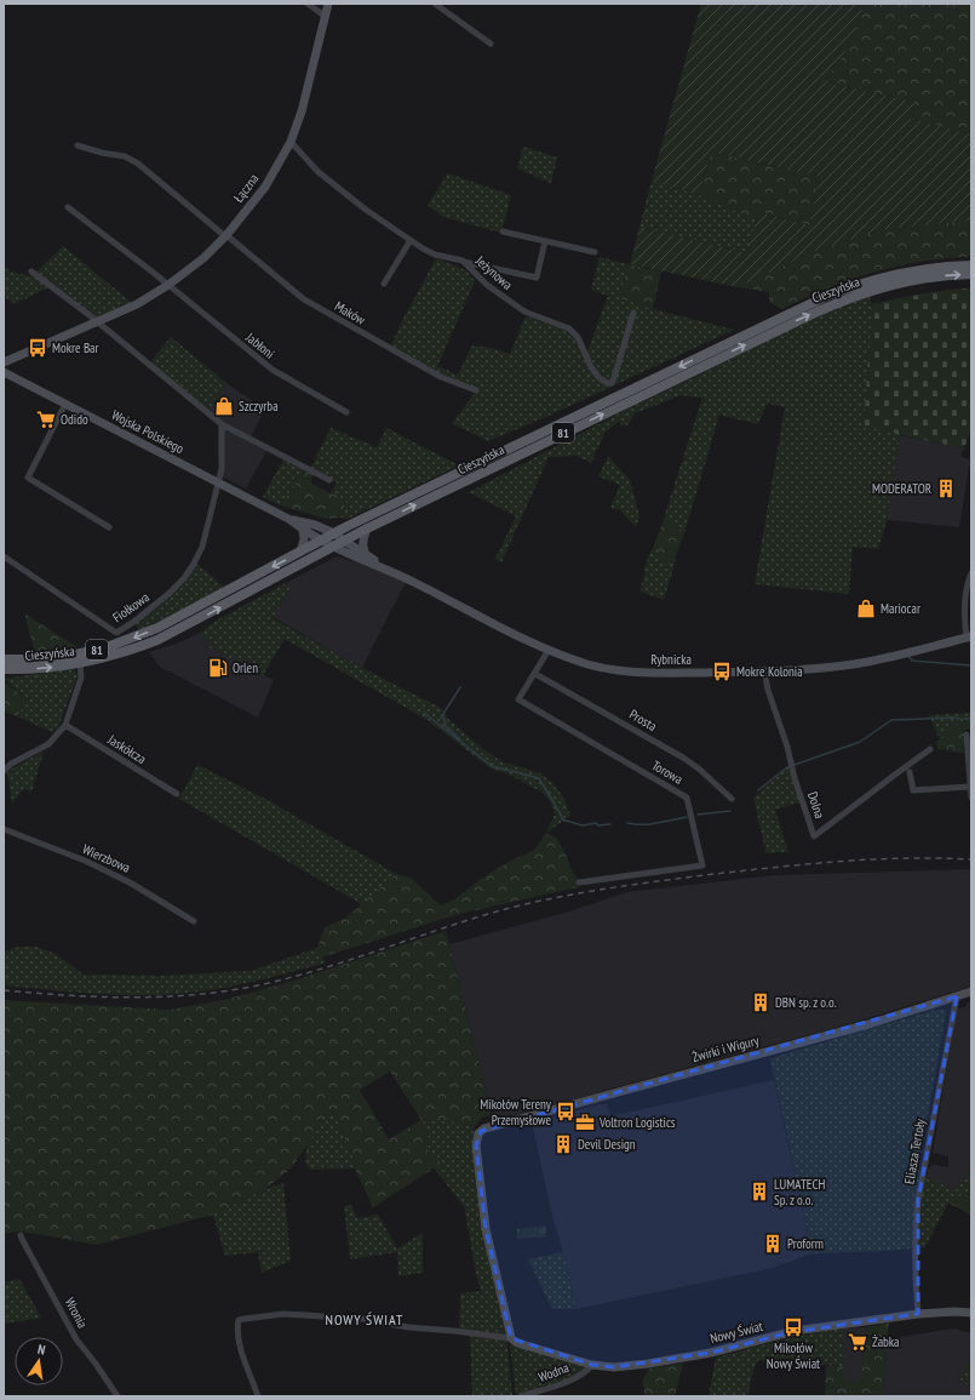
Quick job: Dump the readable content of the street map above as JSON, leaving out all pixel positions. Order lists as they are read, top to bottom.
{
  "streets": {
    "main road": ["Cieszyńska", "81"],
    "street": [
      "Łączna",
      "Jeżynowa",
      "Maków",
      "Jabłoni",
      "Wojska Polskiego",
      "Fiołkowa",
      "Rybnicka",
      "Prosta",
      "Jaskółcza",
      "Torowa",
      "Dolna",
      "Wierzbowa",
      "Żwirki i Wigury",
      "Eliasza Tertoły",
      "Wronia",
      "Nowy Świat",
      "Wodna"
    ]
  },
  "crossings": [
    ["Łączna", "Jeżynowa"],
    ["Łączna", "Maków"],
    ["Łączna", "Jabłoni"],
    ["Cieszyńska", "Wojska Polskiego"],
    ["Cieszyńska", "Rybnicka"],
    ["Wojska Polskiego", "Fiołkowa"],
    ["Wojska Polskiego", "Rybnicka"],
    ["Rybnicka", "Torowa"],
    ["Rybnicka", "Dolna"],
    ["Prosta", "Torowa"],
    ["Żwirki i Wigury", "Eliasza Tertoły"],
    ["Żwirki i Wigury", "Nowy Świat"],
    ["Eliasza Tertoły", "Nowy Świat"],
    ["Nowy Świat", "Wodna"]
  ],
  "districts": ["NOWY ŚWIAT"],
  "places": {
    "bus stop": [
      "Mokre Bar",
      "Mokre Kolonia",
      "Mikołów Tereny Przemysłowe",
      "Mikołów Nowy Świat"
    ],
    "shop": ["Szczyrba", "Mariocar"],
    "supermarket": ["Odido", "Żabka"],
    "building": [
      "MODERATOR",
      "DBN sp. z o.o.",
      "Devil Design",
      "LUMATECH Sp. z o.o.",
      "Proform"
    ],
    "fuel station": ["Orlen"],
    "office": ["Voltron Logistics"]
  },
  "north": "top"
}
